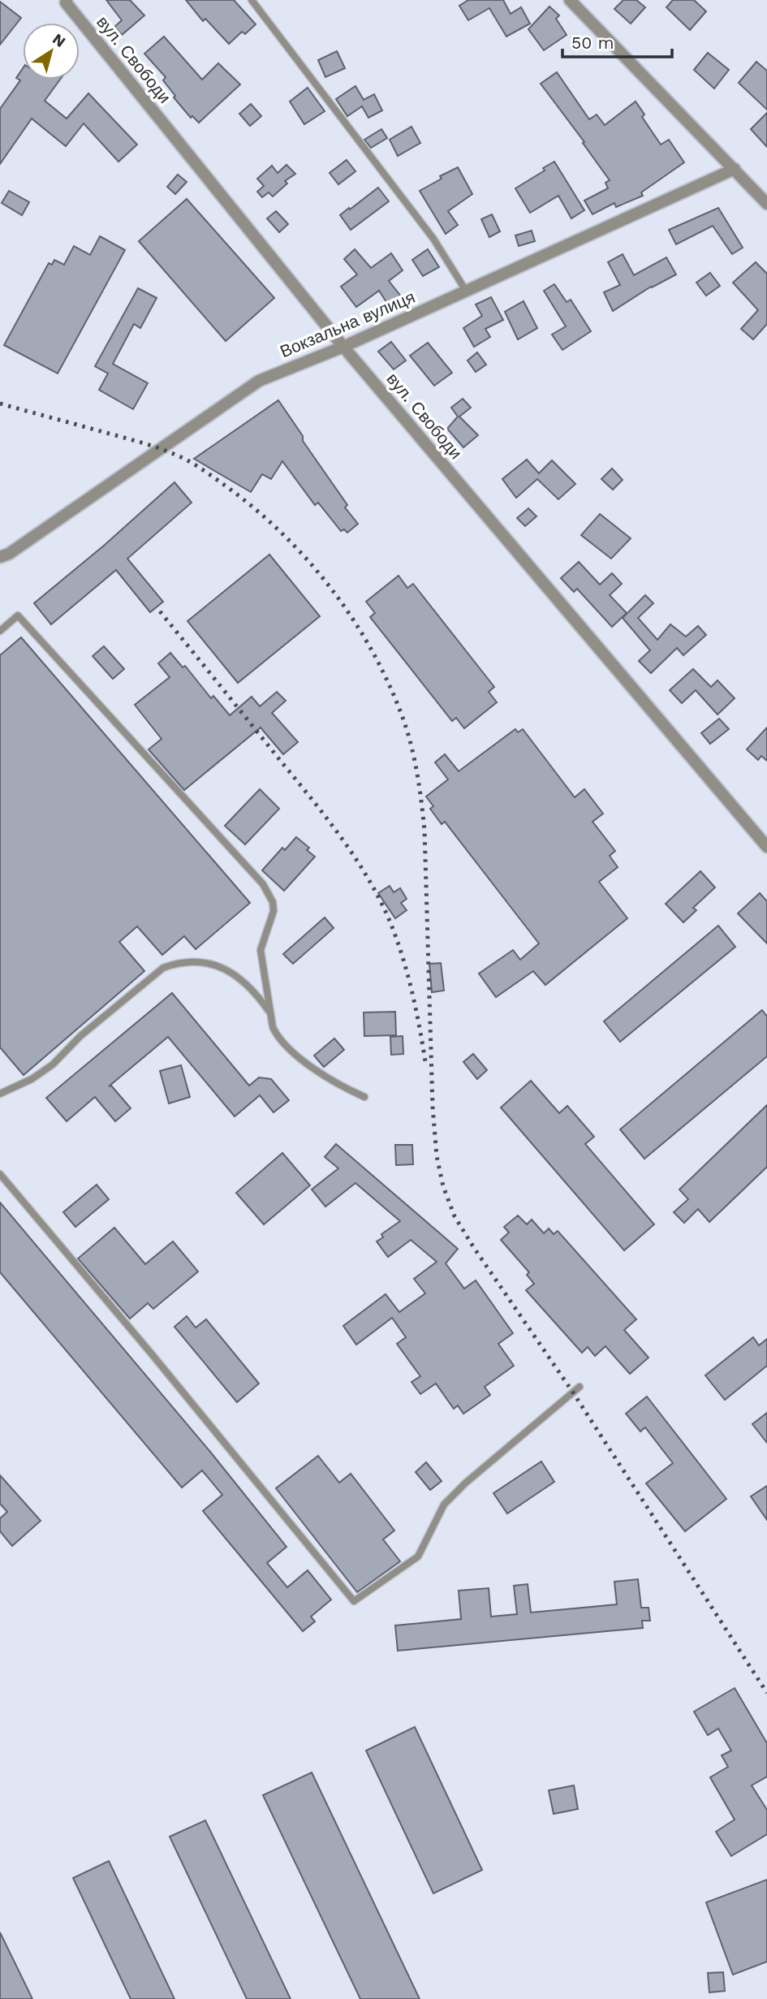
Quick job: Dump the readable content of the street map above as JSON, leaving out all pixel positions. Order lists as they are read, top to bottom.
{
  "streets": {
    "street": ["вул. Свободи", "Вокзальна вулиця"]
  },
  "crossings": [
    ["вул. Свободи", "Вокзальна вулиця"]
  ],
  "scale_bar": "50 m",
  "north": "top right"
}
